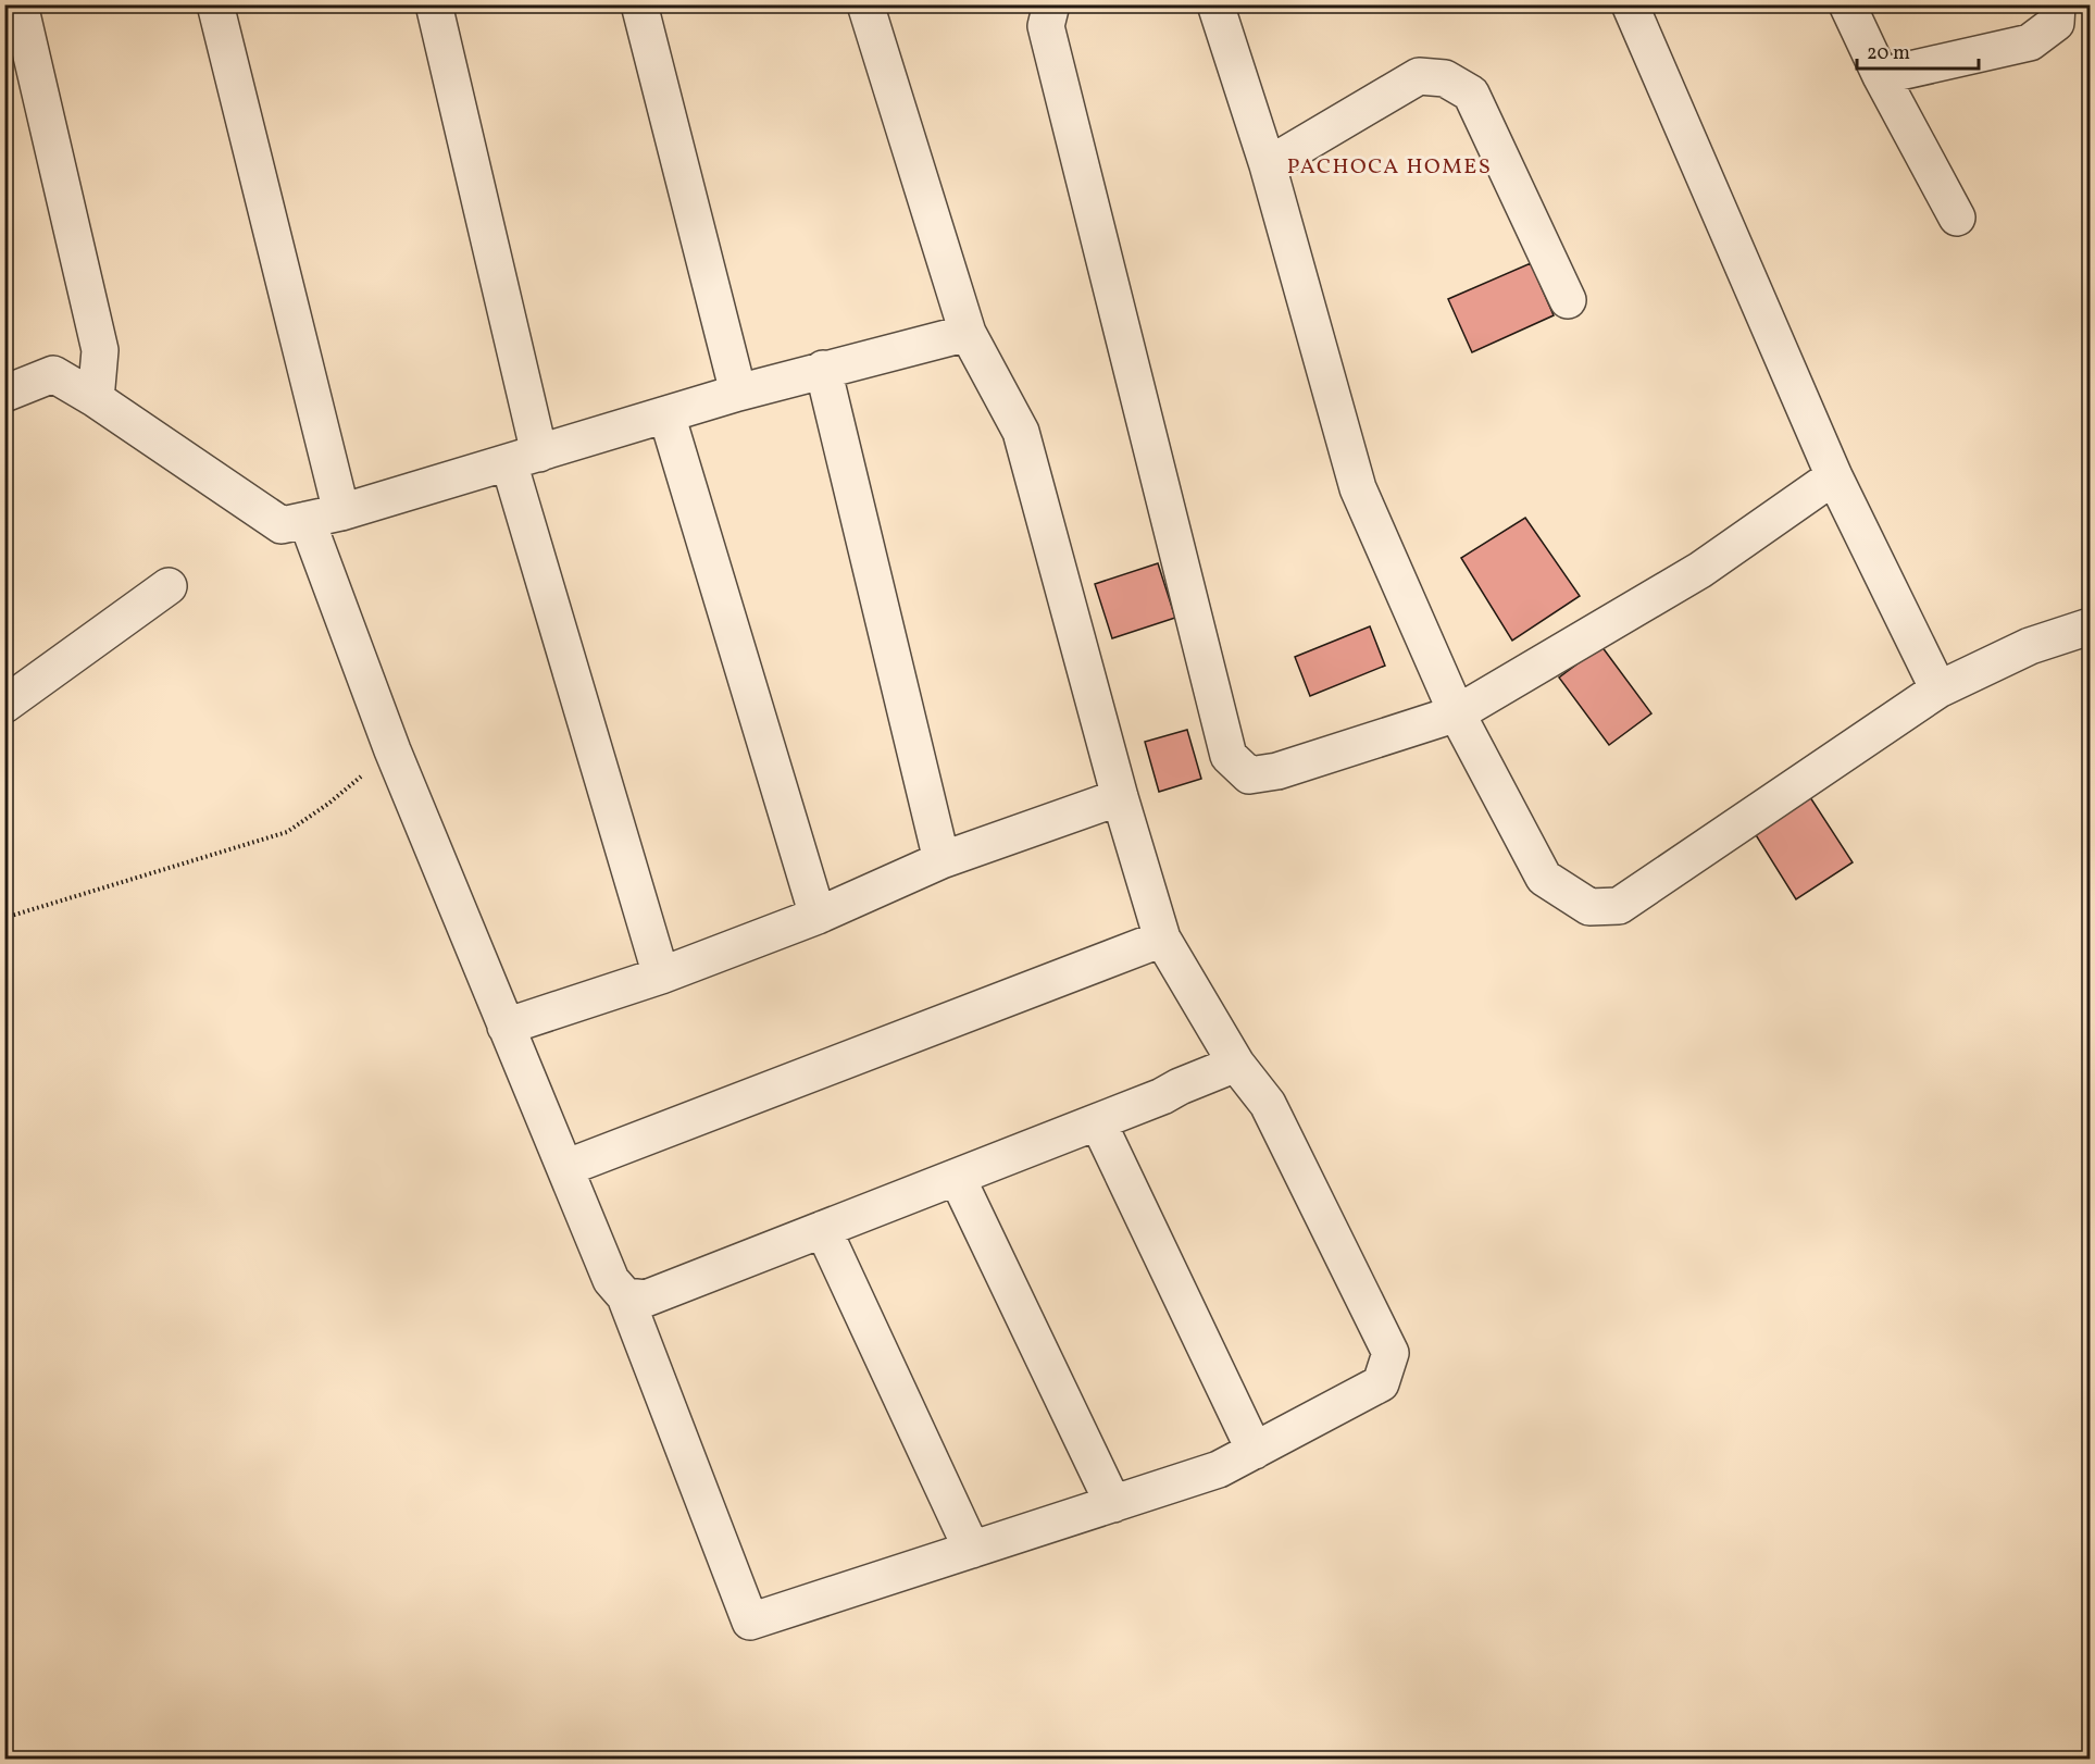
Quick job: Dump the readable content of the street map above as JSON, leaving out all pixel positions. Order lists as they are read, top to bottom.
{
  "districts": ["PACHOCA HOMES"],
  "scale_bar": "20 m"
}
